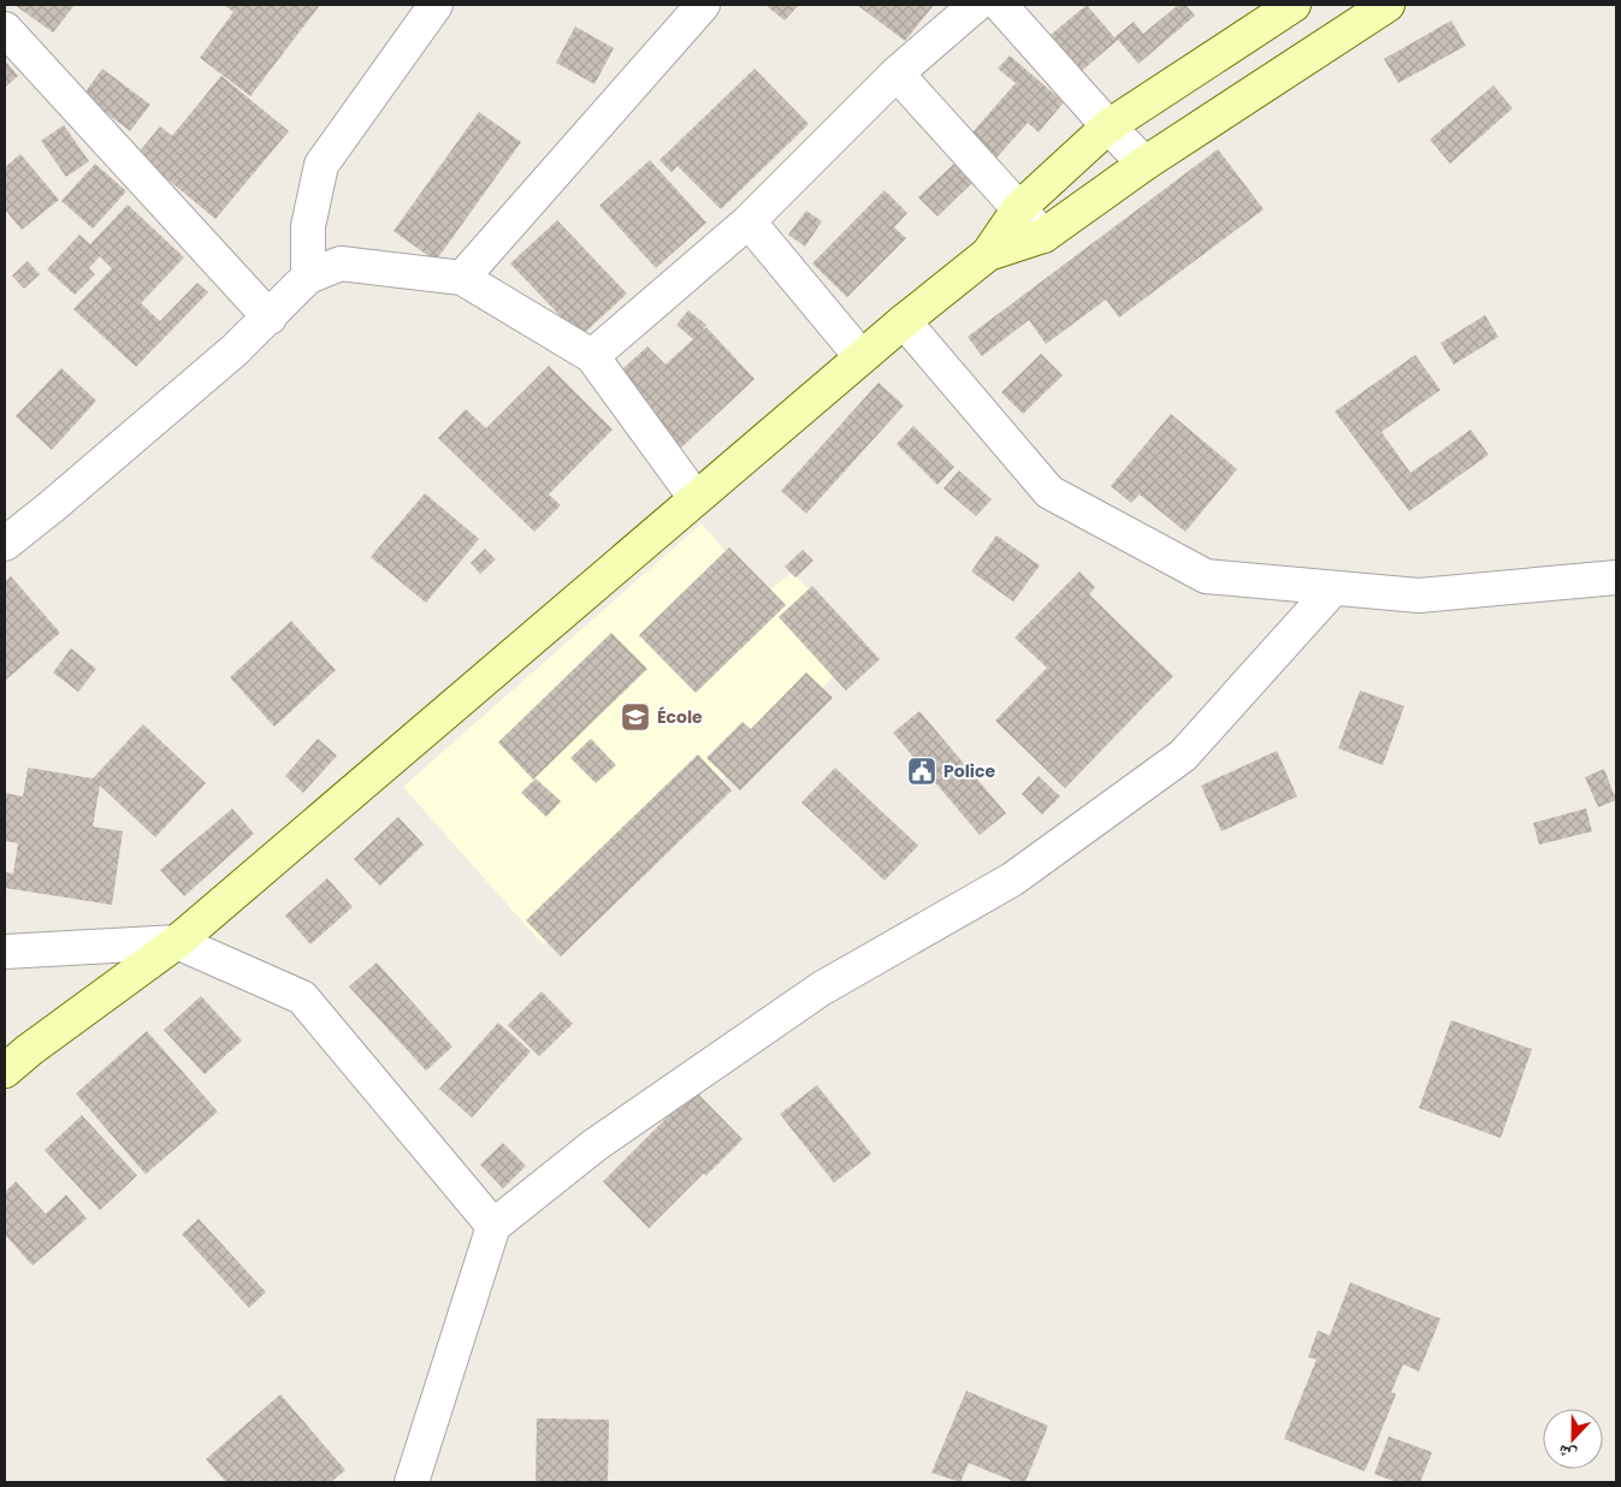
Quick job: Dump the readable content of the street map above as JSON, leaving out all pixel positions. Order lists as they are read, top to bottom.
{
  "places": {
    "school or university": ["École"],
    "public building": ["Police"]
  },
  "north": "bottom"
}
